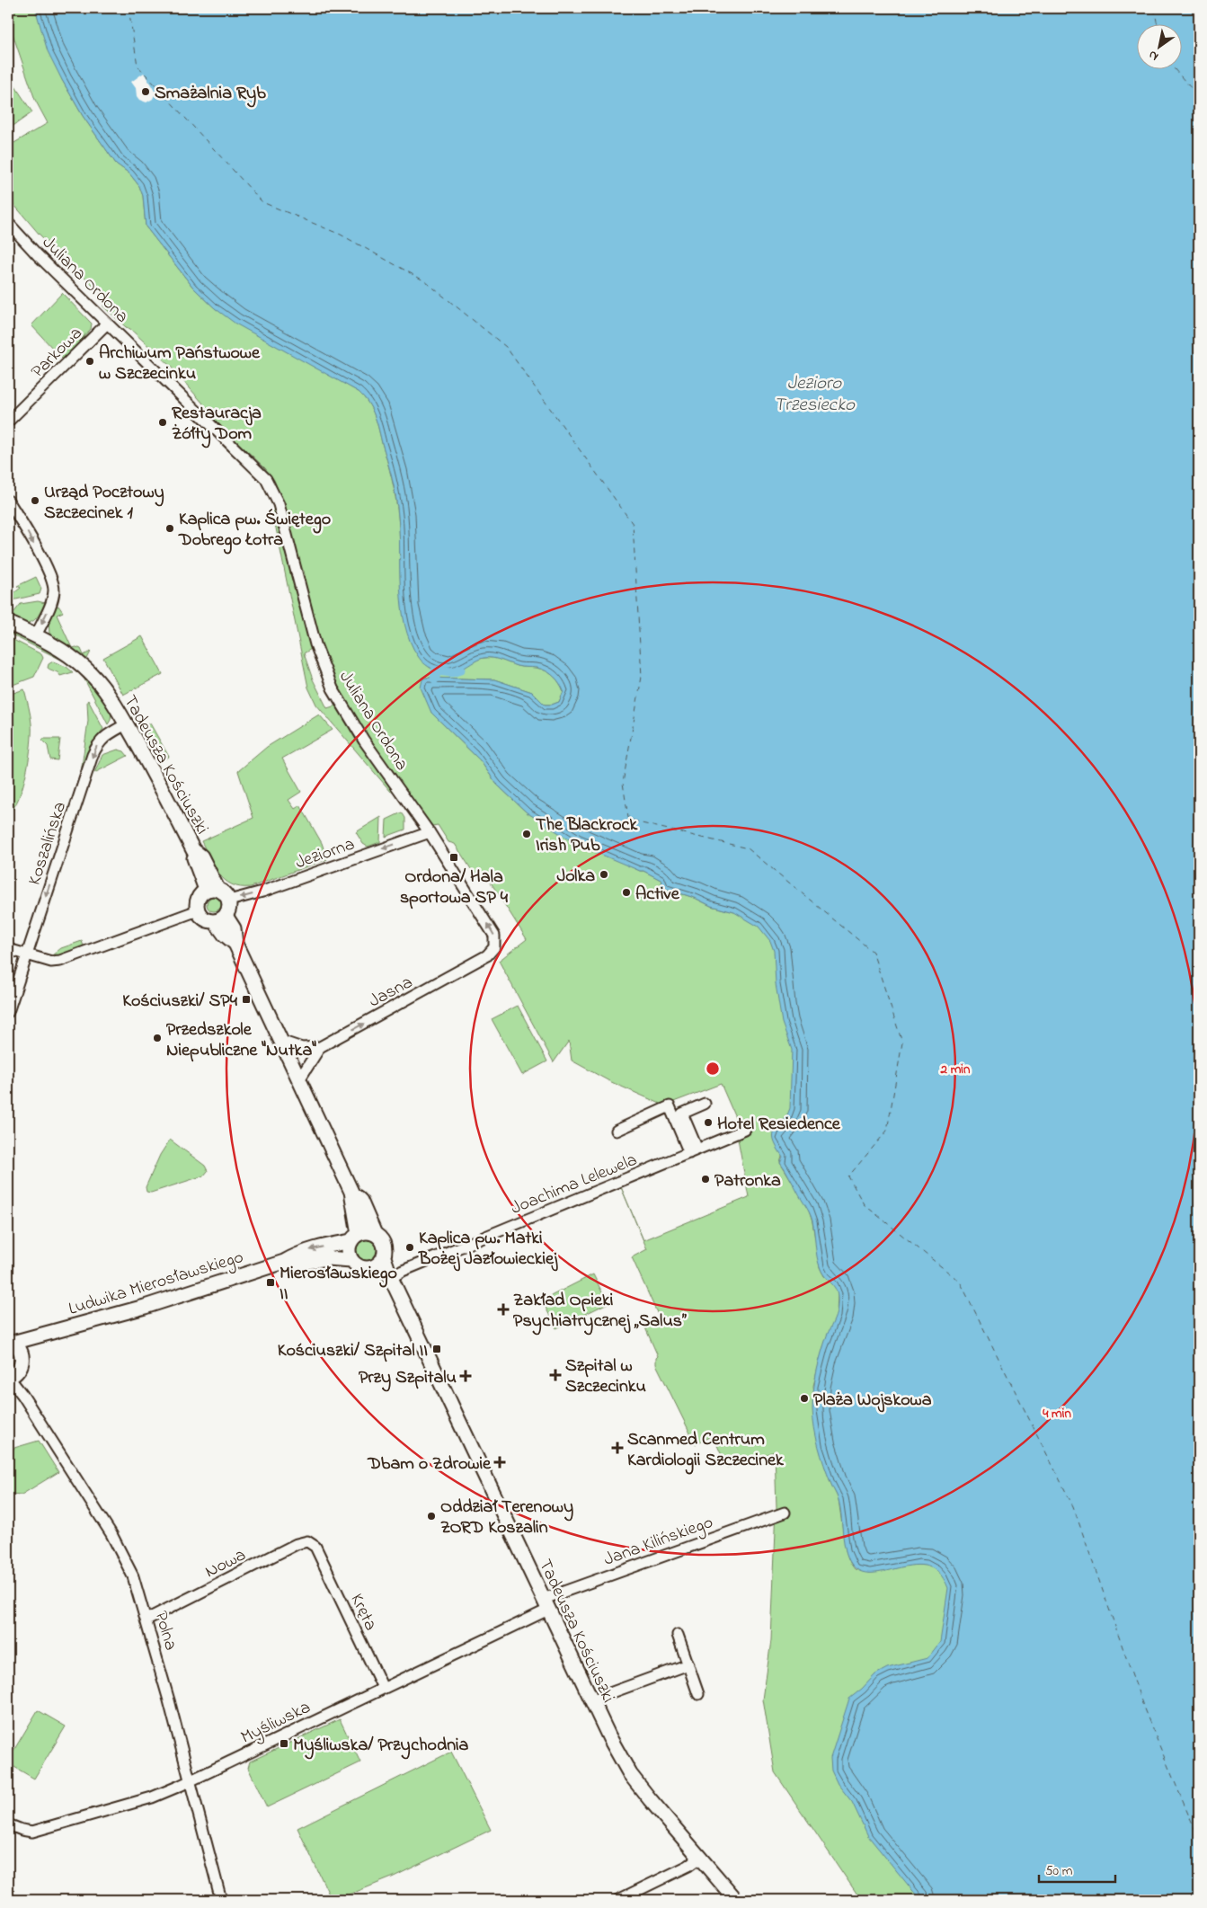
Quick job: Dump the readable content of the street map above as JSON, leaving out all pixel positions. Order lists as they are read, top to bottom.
{
  "streets": {
    "street": [
      "Juliana Ordona",
      "Parkowa",
      "Tadeusza Kościuszki",
      "Koszalińska",
      "Jeziorna",
      "Jasna",
      "Joachima Lelewela",
      "Ludwika Mierosławskiego",
      "Jana Kilińskiego",
      "Nowa",
      "Kręta",
      "Polna",
      "Myśliwska"
    ]
  },
  "crossings": [
    ["Juliana Ordona", "Parkowa"],
    ["Juliana Ordona", "Jeziorna"],
    ["Juliana Ordona", "Jasna"],
    ["Tadeusza Kościuszki", "Koszalińska"],
    ["Tadeusza Kościuszki", "Jeziorna"],
    ["Tadeusza Kościuszki", "Joachima Lelewela"],
    ["Tadeusza Kościuszki", "Ludwika Mierosławskiego"],
    ["Tadeusza Kościuszki", "Jana Kilińskiego"],
    ["Tadeusza Kościuszki", "Myśliwska"],
    ["Jana Kilińskiego", "Myśliwska"],
    ["Nowa", "Kręta"],
    ["Nowa", "Polna"],
    ["Kręta", "Myśliwska"],
    ["Polna", "Myśliwska"]
  ],
  "one_way": ["Koszalińska", "Jeziorna", "Jasna"],
  "water": ["Jezioro Trzesiecko"],
  "places": {
    "other": [
      "Smażalnia Ryb",
      "Archiwum Państwowe w Szczecinku",
      "Restauracja Żółty Dom",
      "Urząd Pocztowy Szczecinek 1",
      "Kaplica pw. Świętego Dobrego Łotra",
      "The Blackrock Irish Pub",
      "Jolka",
      "Active",
      "Przedszkole Niepubliczne \"Nutka\"",
      "Hotel Resiedence",
      "Patronka",
      "Kaplica pw. Matki Bożej Jazłowieckiej",
      "Plaża Wojskowa",
      "Oddział Terenowy ZORD Koszalin"
    ],
    "transit": [
      "Ordona/ Hala sportowa SP 4",
      "Kościuszki/ SP4",
      "Mierosławskiego II",
      "Kościuszki/ Szpital II",
      "Myśliwska/ Przychodnia"
    ],
    "health": [
      "Zakład Opieki Psychiatrycznej „Salus”",
      "Szpital w Szczecinku",
      "Przy Szpitalu",
      "Scanmed Centrum Kardiologii Szczecinek",
      "Dbam o Zdrowie"
    ]
  },
  "scale_bar": "50 m",
  "north": "bottom left",
  "rings": ["2 min", "4 min"]
}
